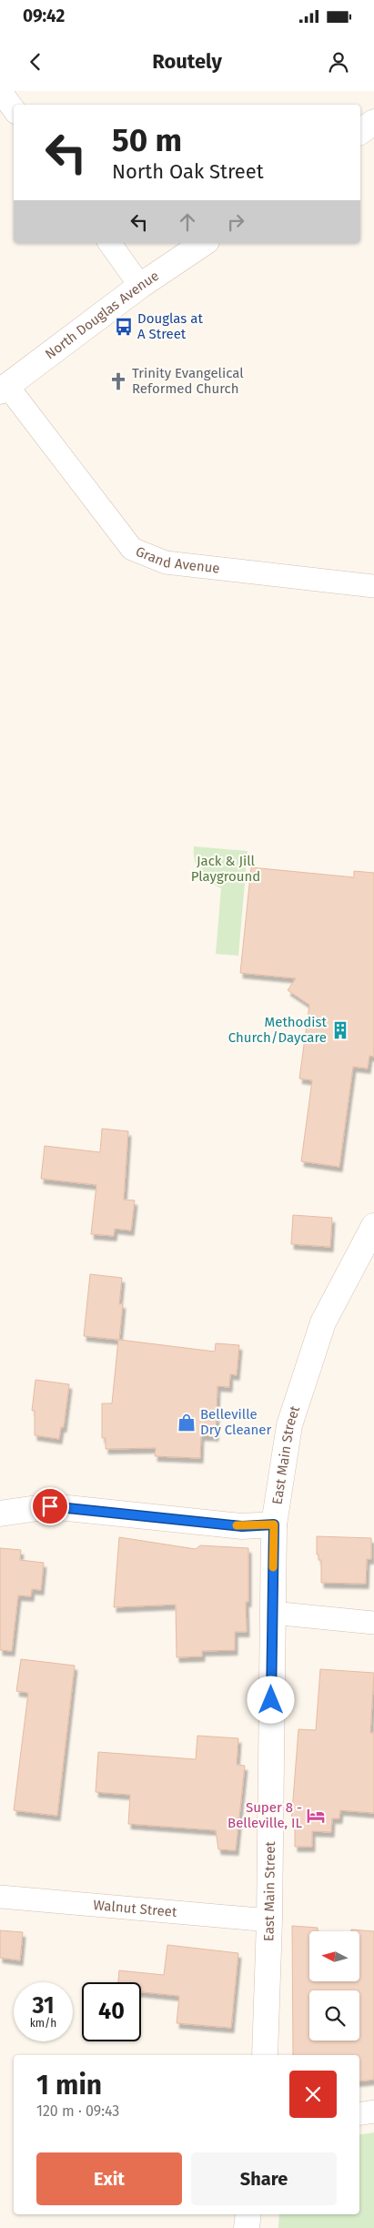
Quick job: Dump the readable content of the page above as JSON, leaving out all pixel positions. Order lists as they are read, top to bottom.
{
  "streets": {
    "street": [
      "North Douglas Avenue",
      "Grand Avenue",
      "East Main Street",
      "Walnut Street"
    ]
  },
  "crossings": [
    ["North Douglas Avenue", "Grand Avenue"],
    ["East Main Street", "Walnut Street"]
  ],
  "parks": ["Jack & Jill Playground"],
  "places": {
    "bus stop": ["Douglas at A Street"],
    "church": ["Trinity Evangelical Reformed Church"],
    "building": ["Methodist Church/Daycare"],
    "shop": ["Belleville Dry Cleaner"],
    "hotel": ["Super 8 - Belleville, IL"]
  },
  "north": "left",
  "page": {
    "status": "09:42",
    "header": "Routely",
    "turn": ["50 m", "North Oak Street"],
    "speed": "31 km/h",
    "limit": "40",
    "heading": ["1 min", "120 m · 09:43"],
    "buttons": ["Exit", "Share"]
  }
}
